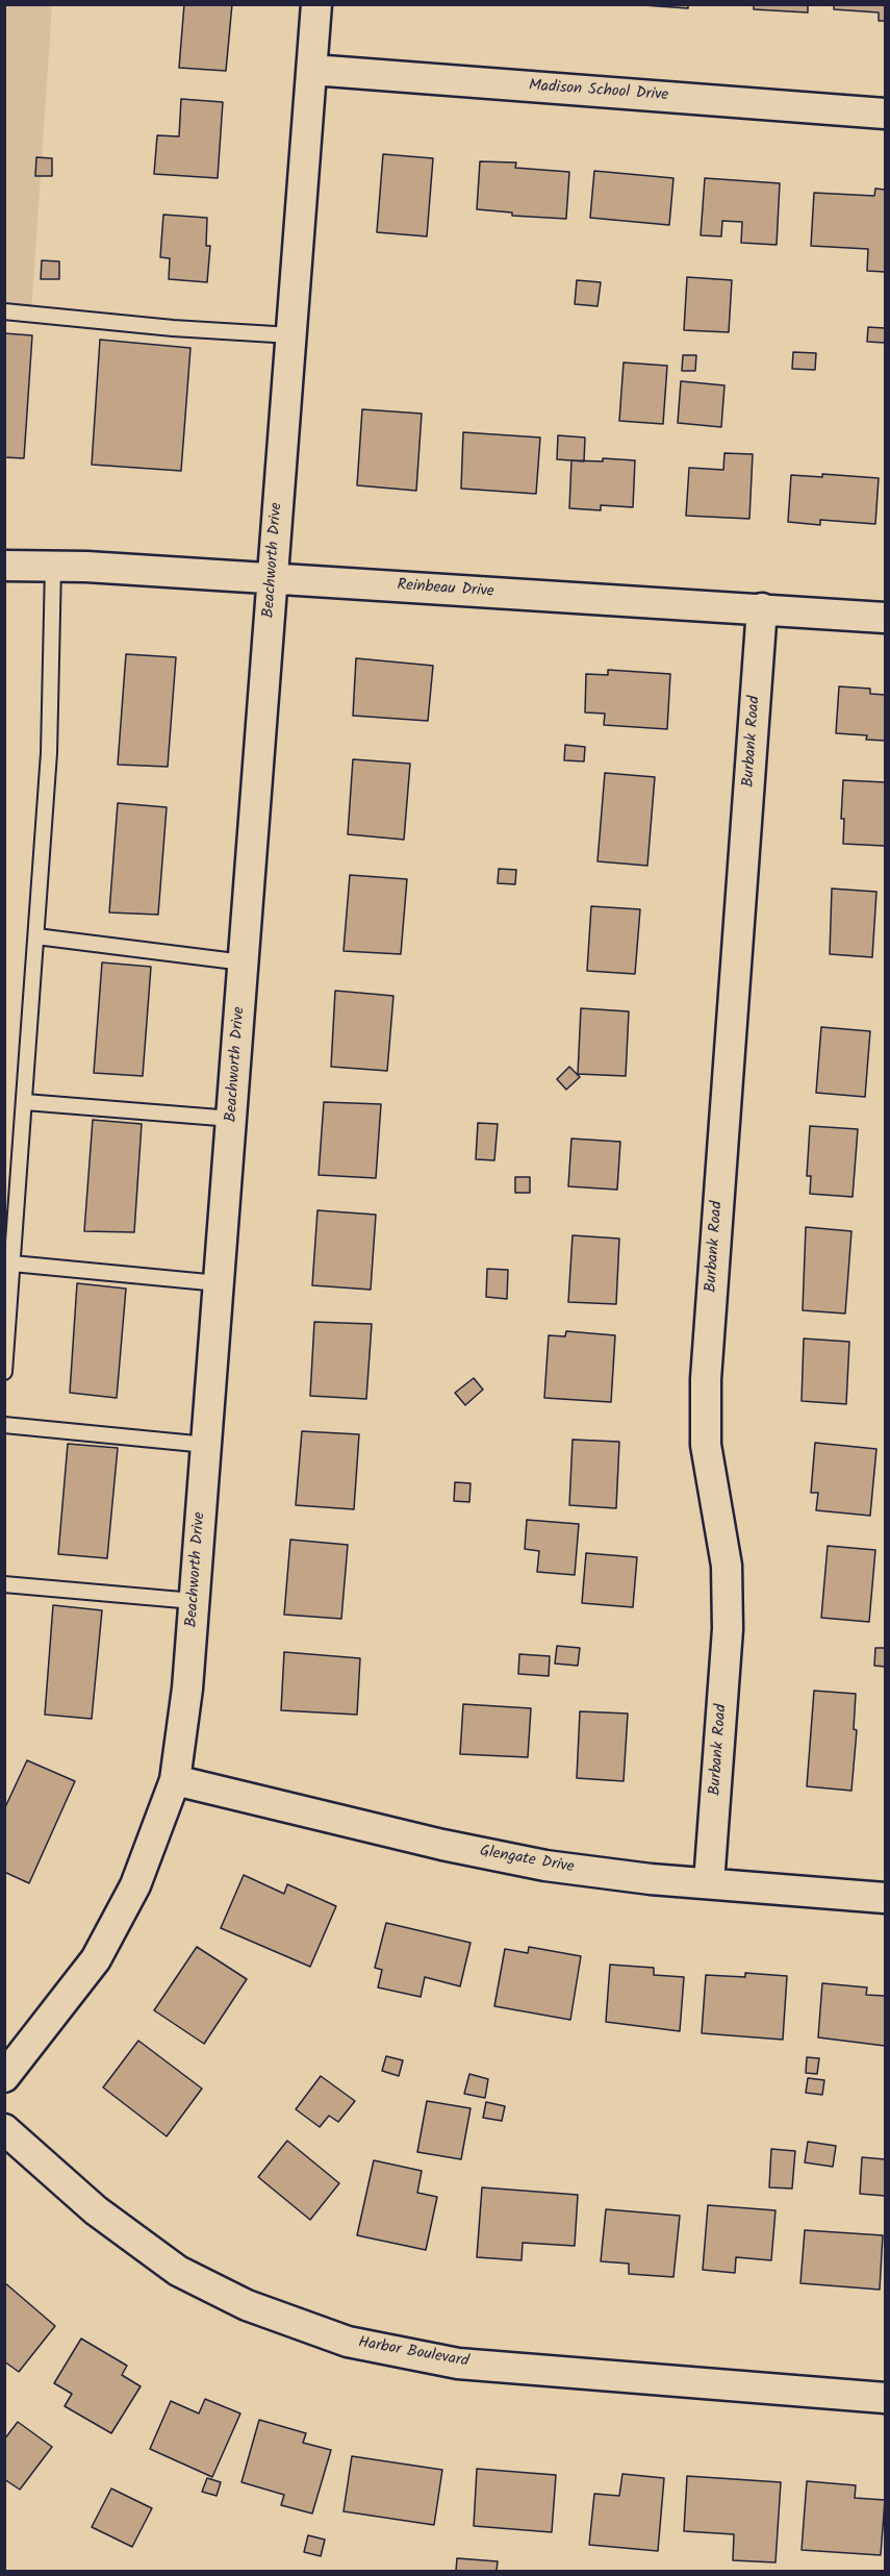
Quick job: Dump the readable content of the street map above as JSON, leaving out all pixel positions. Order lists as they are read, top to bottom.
{
  "streets": {
    "street": [
      "Madison School Drive",
      "Beachworth Drive",
      "Reinbeau Drive",
      "Burbank Road",
      "Glengate Drive",
      "Harbor Boulevard"
    ]
  },
  "crossings": [
    ["Madison School Drive", "Beachworth Drive"],
    ["Beachworth Drive", "Reinbeau Drive"],
    ["Beachworth Drive", "Glengate Drive"],
    ["Reinbeau Drive", "Burbank Road"],
    ["Burbank Road", "Glengate Drive"]
  ]
}
